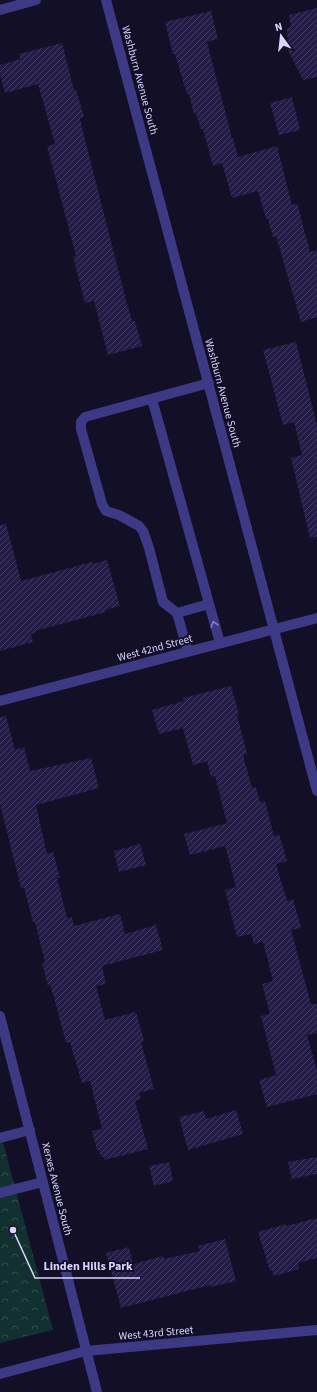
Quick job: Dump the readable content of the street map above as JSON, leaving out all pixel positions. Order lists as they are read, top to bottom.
{
  "streets": {
    "street": [
      "Washburn Avenue South",
      "West 42nd Street",
      "Xerxes Avenue South",
      "West 43rd Street"
    ]
  },
  "crossings": [
    ["Washburn Avenue South", "West 42nd Street"],
    ["Xerxes Avenue South", "West 43rd Street"]
  ],
  "places": ["Linden Hills Park"],
  "north": "top"
}
